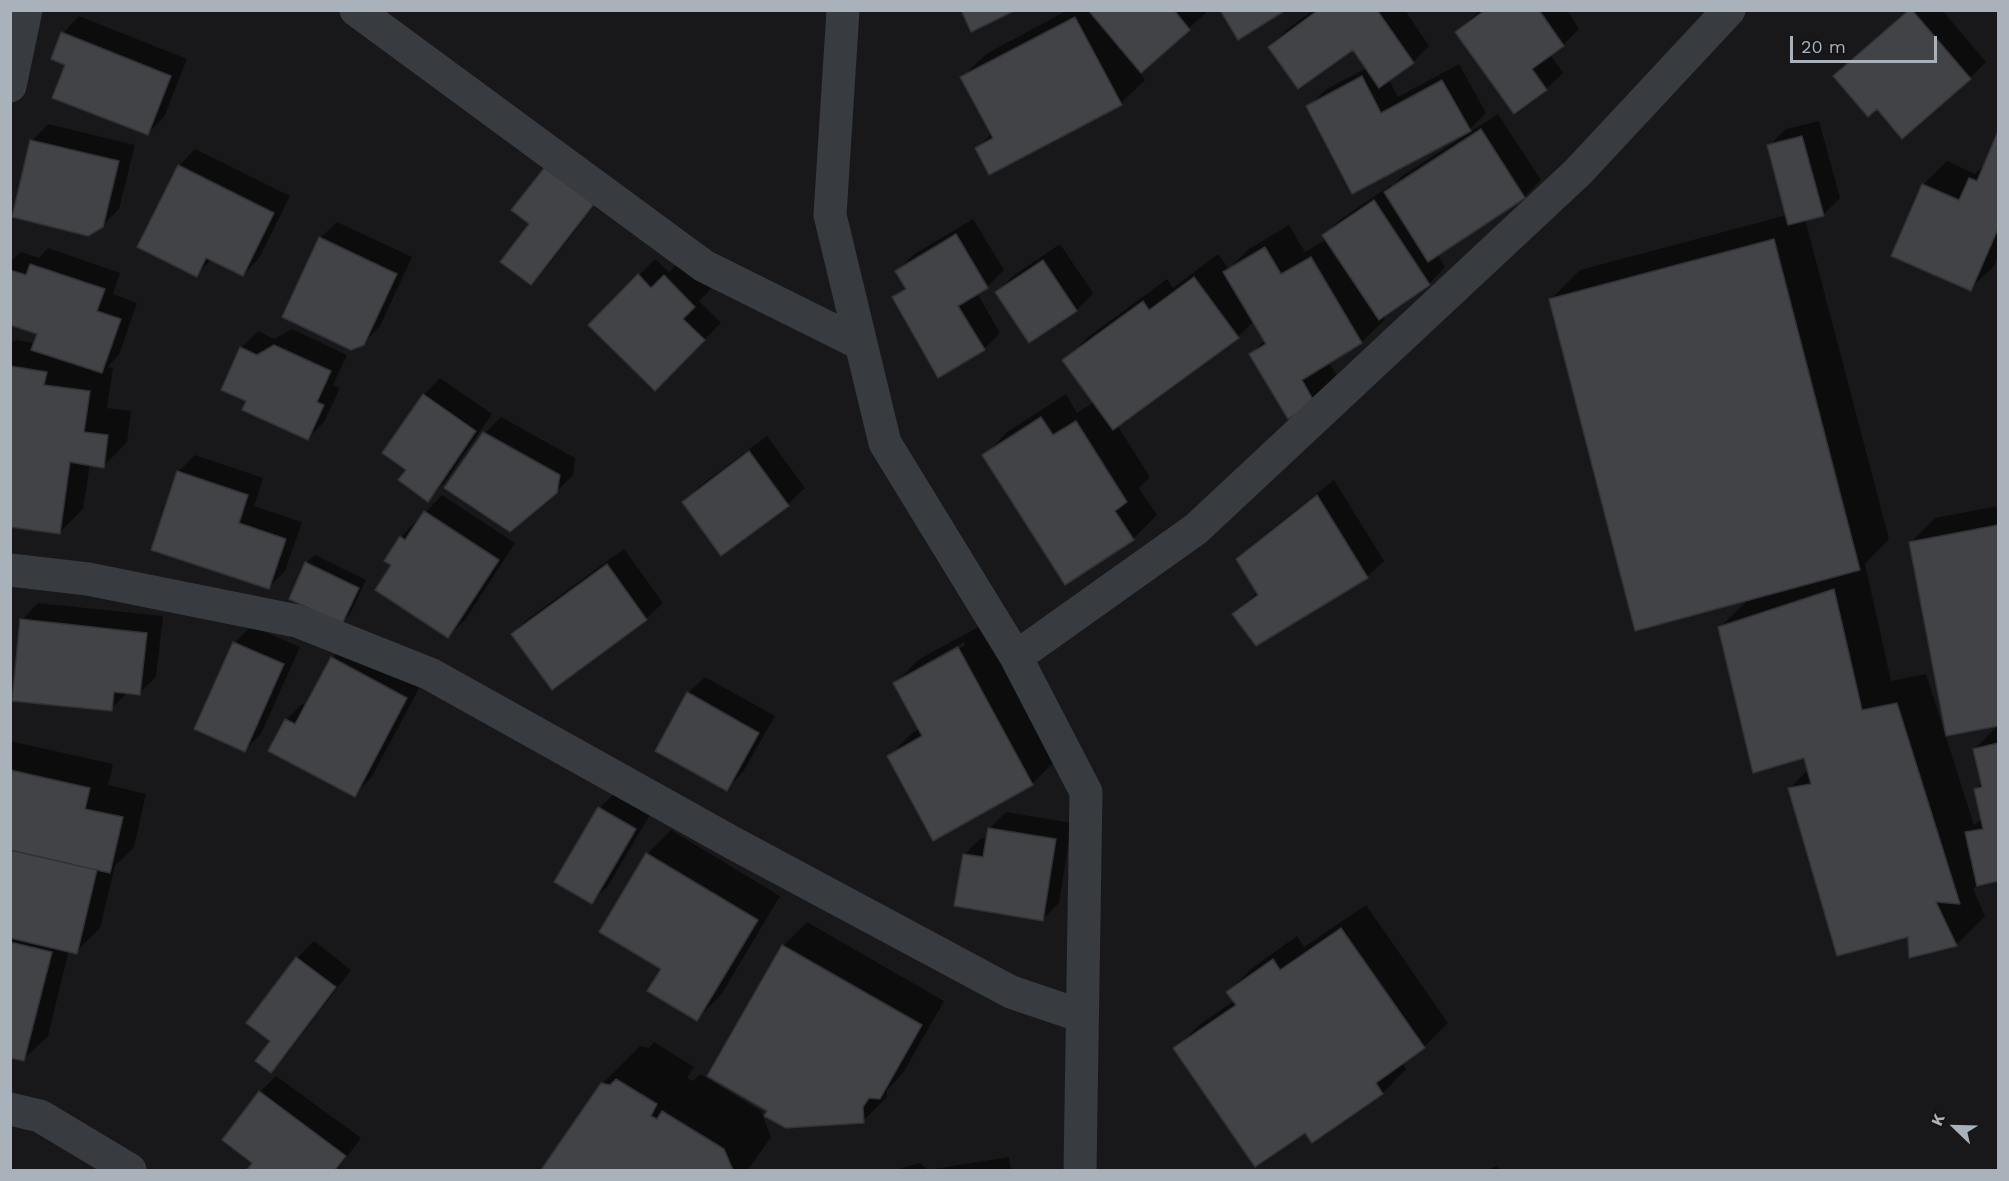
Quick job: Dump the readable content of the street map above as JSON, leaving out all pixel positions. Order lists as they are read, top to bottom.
{
  "scale_bar": "20 m",
  "north": "top left"
}
